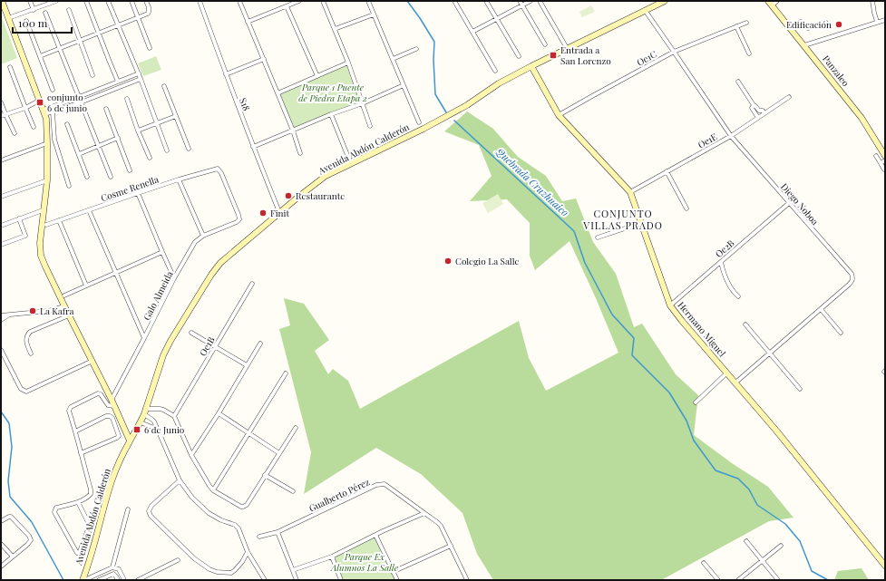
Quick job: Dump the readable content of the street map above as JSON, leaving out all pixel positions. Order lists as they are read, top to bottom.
{
  "streets": {
    "street": [
      "Oe1C",
      "Panzaleo",
      "S18",
      "Oe1E",
      "Avenida Abdón Calderón",
      "Cosme Renella",
      "Diego Noboa",
      "Oe2B",
      "Galo Almeida",
      "Hermano Miguel",
      "Oe1B",
      "Gualberto Pérez"
    ]
  },
  "crossings": [
    ["Oe1C", "Diego Noboa"],
    ["Oe1C", "Hermano Miguel"],
    ["S18", "Avenida Abdón Calderón"],
    ["Oe1E", "Diego Noboa"],
    ["Oe1E", "Hermano Miguel"],
    ["Avenida Abdón Calderón", "Diego Noboa"],
    ["Avenida Abdón Calderón", "Hermano Miguel"],
    ["Cosme Renella", "Galo Almeida"],
    ["Diego Noboa", "Oe2B"],
    ["Diego Noboa", "Hermano Miguel"],
    ["Oe2B", "Hermano Miguel"]
  ],
  "districts": ["CONJUNTO VILLAS PRADO"],
  "water": ["Quebrada Cruzhuaico"],
  "parks": ["Parque 1 Puente de Piedra Etapa 2", "Parque Ex Alumnos La Salle"],
  "places": {
    "other": [
      "Edificación",
      "Restaurante",
      "Finit",
      "Colegio La Salle",
      "La Kafra"
    ],
    "transit": ["Entrada a San Lorenzo", "conjunto 6 de junio", "6 de Junio"]
  },
  "scale_bar": "100 m"
}
